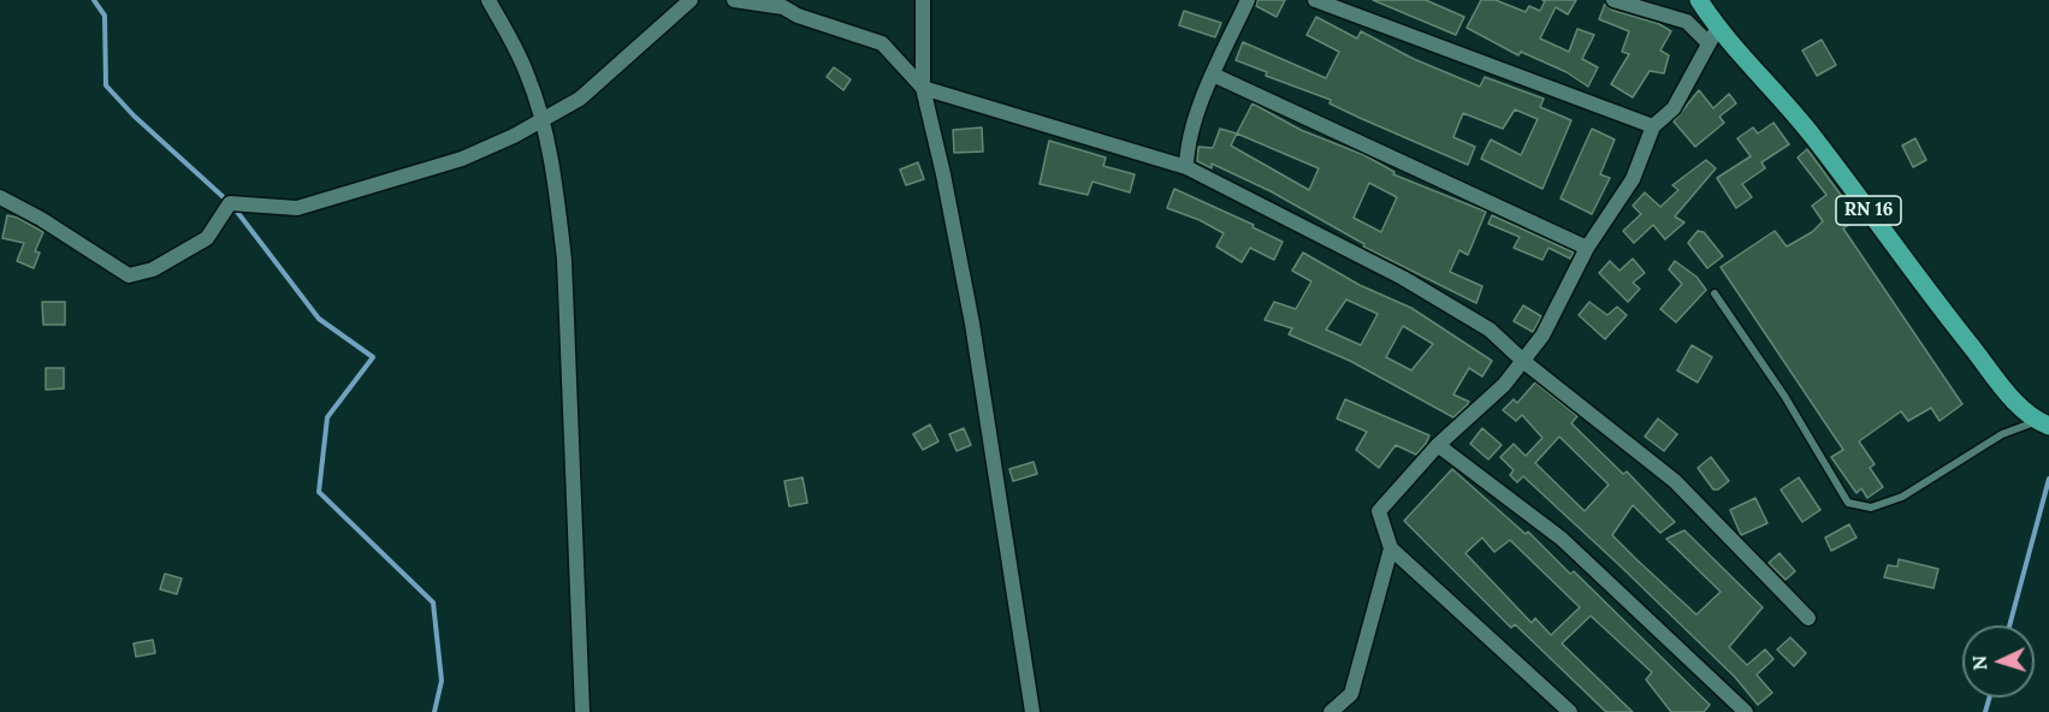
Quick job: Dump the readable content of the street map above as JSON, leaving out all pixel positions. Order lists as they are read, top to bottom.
{
  "streets": {
    "main road": ["RN 16"]
  },
  "north": "left"
}
